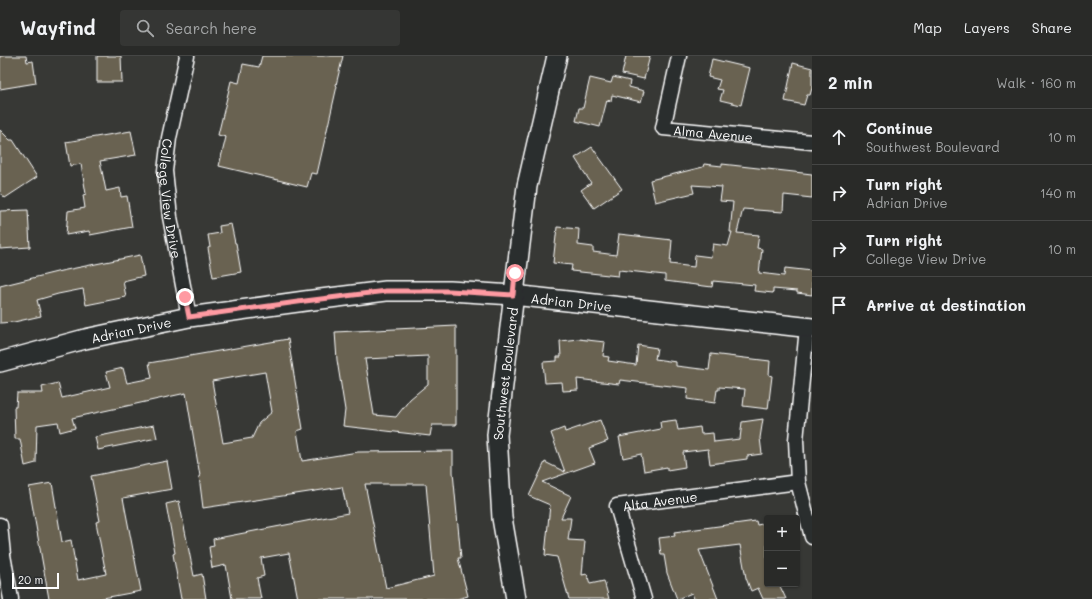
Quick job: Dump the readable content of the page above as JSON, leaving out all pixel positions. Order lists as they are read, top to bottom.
{
  "streets": {
    "street": [
      "Alma Avenue",
      "College View Drive",
      "Adrian Drive",
      "Southwest Boulevard",
      "Alta Avenue"
    ]
  },
  "crossings": [
    ["College View Drive", "Adrian Drive"],
    ["Adrian Drive", "Southwest Boulevard"]
  ],
  "scale_bar": "20 m",
  "page": {
    "header": "Wayfind",
    "search": "Search here",
    "nav": ["Map", "Layers", "Share"],
    "heading": ["2 min", "Walk · 160 m"],
    "list": [
      ["Continue", "Southwest Boulevard", "10 m"],
      ["Turn right", "Adrian Drive", "140 m"],
      ["Turn right", "College View Drive", "10 m"],
      "Arrive at destination"
    ],
    "map_buttons": ["+", "−"],
    "scale": "20 m"
  }
}
